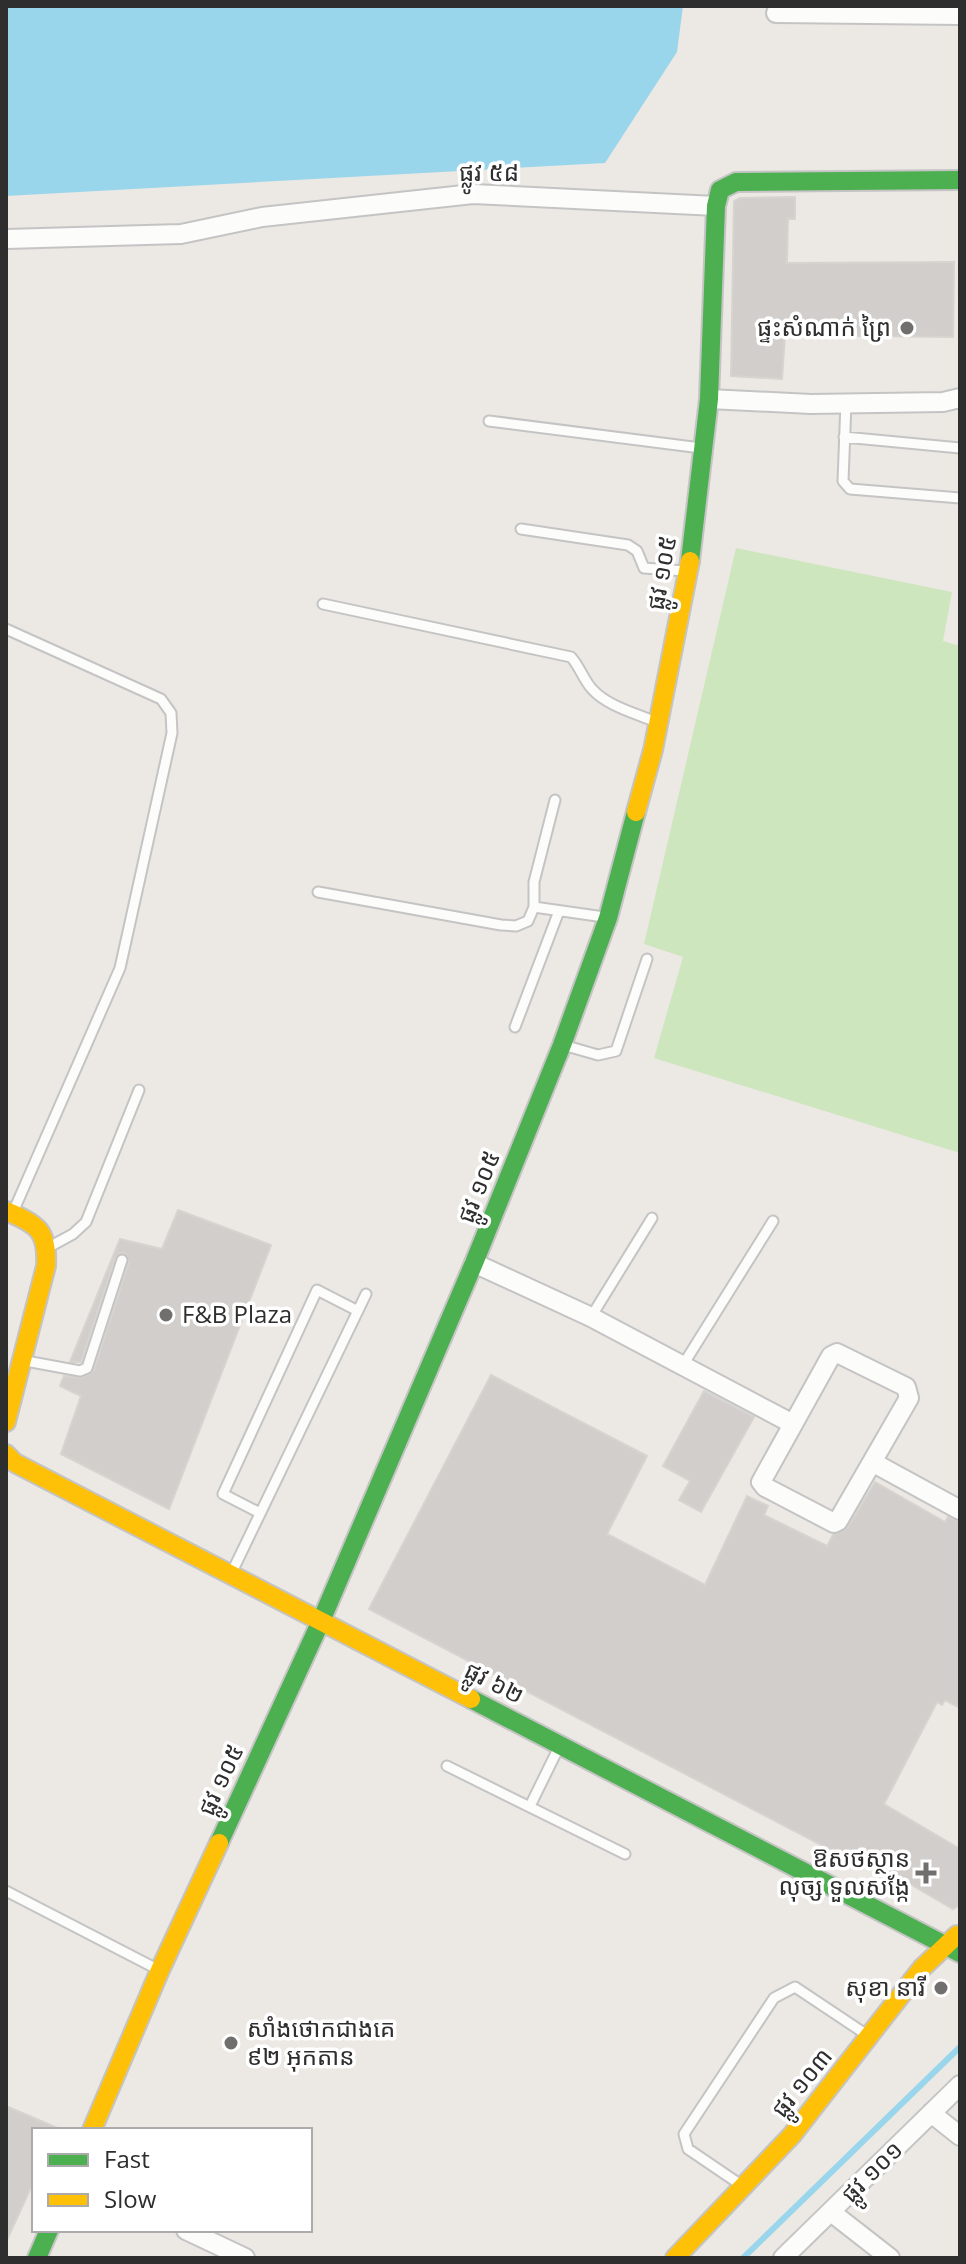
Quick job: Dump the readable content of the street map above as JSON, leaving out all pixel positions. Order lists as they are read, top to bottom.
{
  "streets": {
    "street": [
      "ផ្លូវ ៥៨",
      "ផ្លូវ ១០៥",
      "ផ្លូវ ៦២",
      "ផ្លូវ ១០៣",
      "ផ្លូវ ១០១"
    ]
  },
  "crossings": [
    ["ផ្លូវ ៥៨", "ផ្លូវ ១០៥"],
    ["ផ្លូវ ១០៥", "ផ្លូវ ៦២"],
    ["ផ្លូវ ៦២", "ផ្លូវ ១០៣"]
  ],
  "places": {
    "other": [
      "ផ្ទះសំណាក់ ព្រៃ",
      "F&B Plaza",
      "សុខា នារី",
      "សាំងថោកជាងគេ ៩២ អុកតាន"
    ],
    "health": ["ឱសថស្ថាន លុច្ស ទួលសង្កែ"]
  },
  "legend": ["Fast", "Slow"]
}
